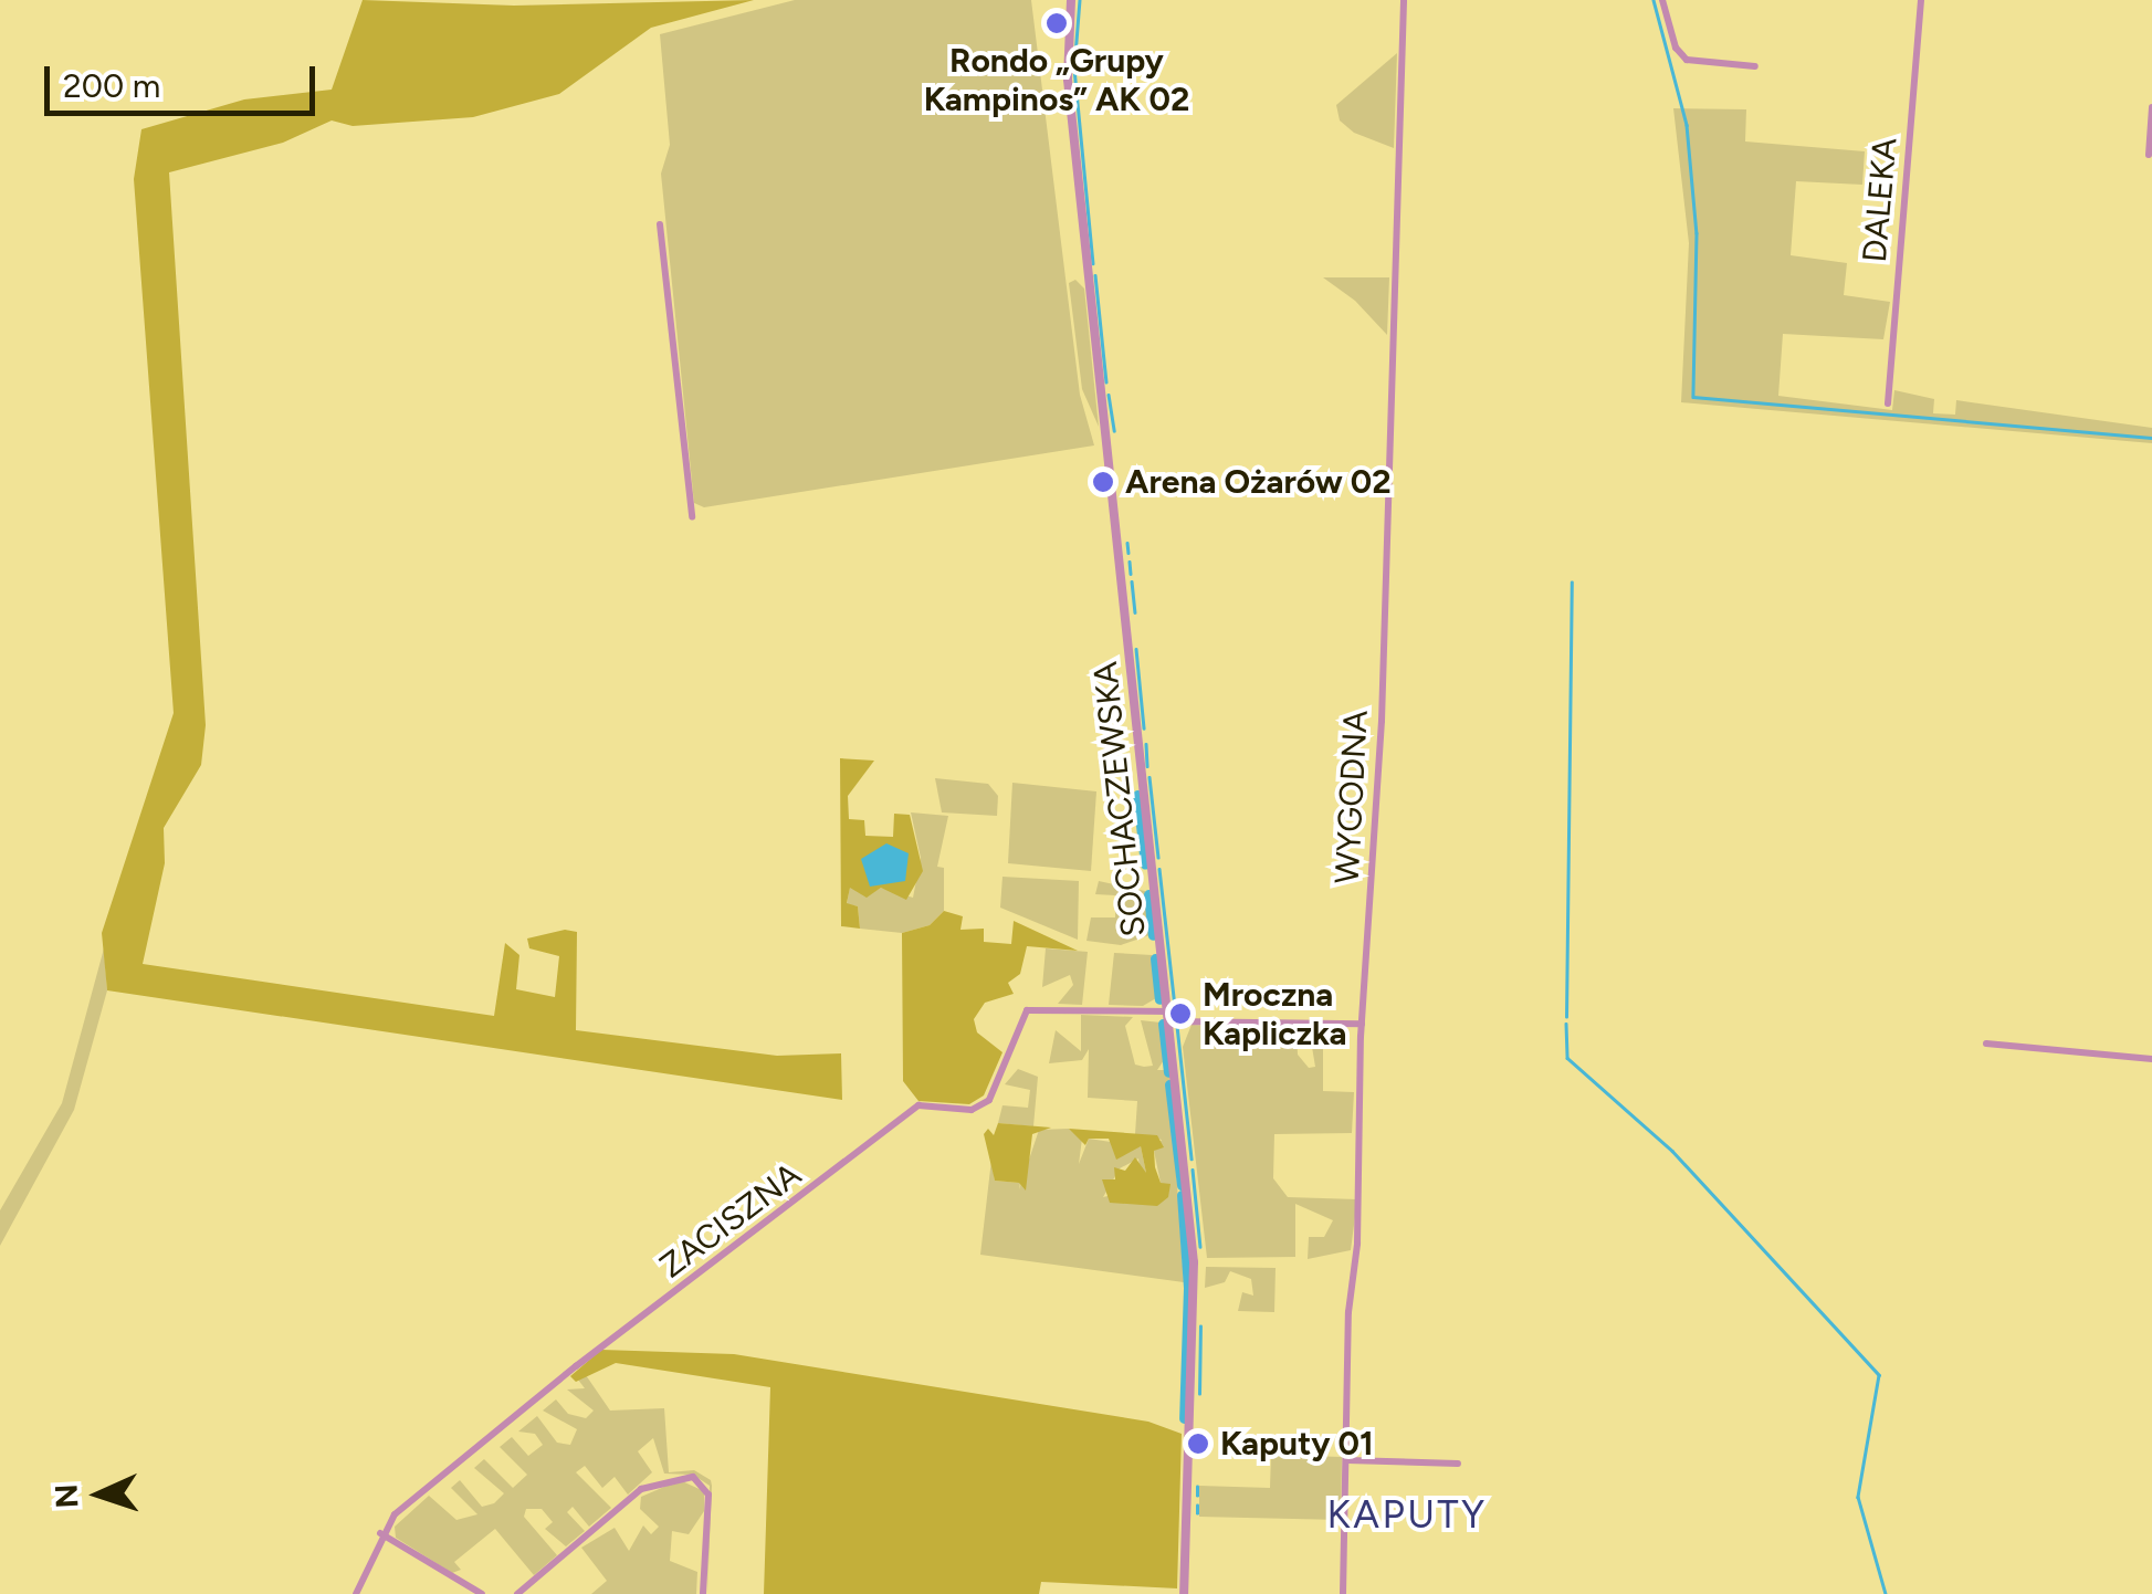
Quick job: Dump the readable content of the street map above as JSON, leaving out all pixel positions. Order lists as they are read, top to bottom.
{
  "streets": {
    "street": [
      "DALEKA",
      "WYGODNA",
      "SOCHACZEWSKA",
      "ZACISZNA"
    ]
  },
  "crossings": [
    ["SOCHACZEWSKA", "ZACISZNA"]
  ],
  "districts": ["KAPUTY"],
  "places": [
    "Rondo „Grupy Kampinos” AK 02",
    "Arena Ożarów 02",
    "Mroczna Kapliczka",
    "Kaputy 01"
  ],
  "scale_bar": "200 m",
  "north": "left"
}
